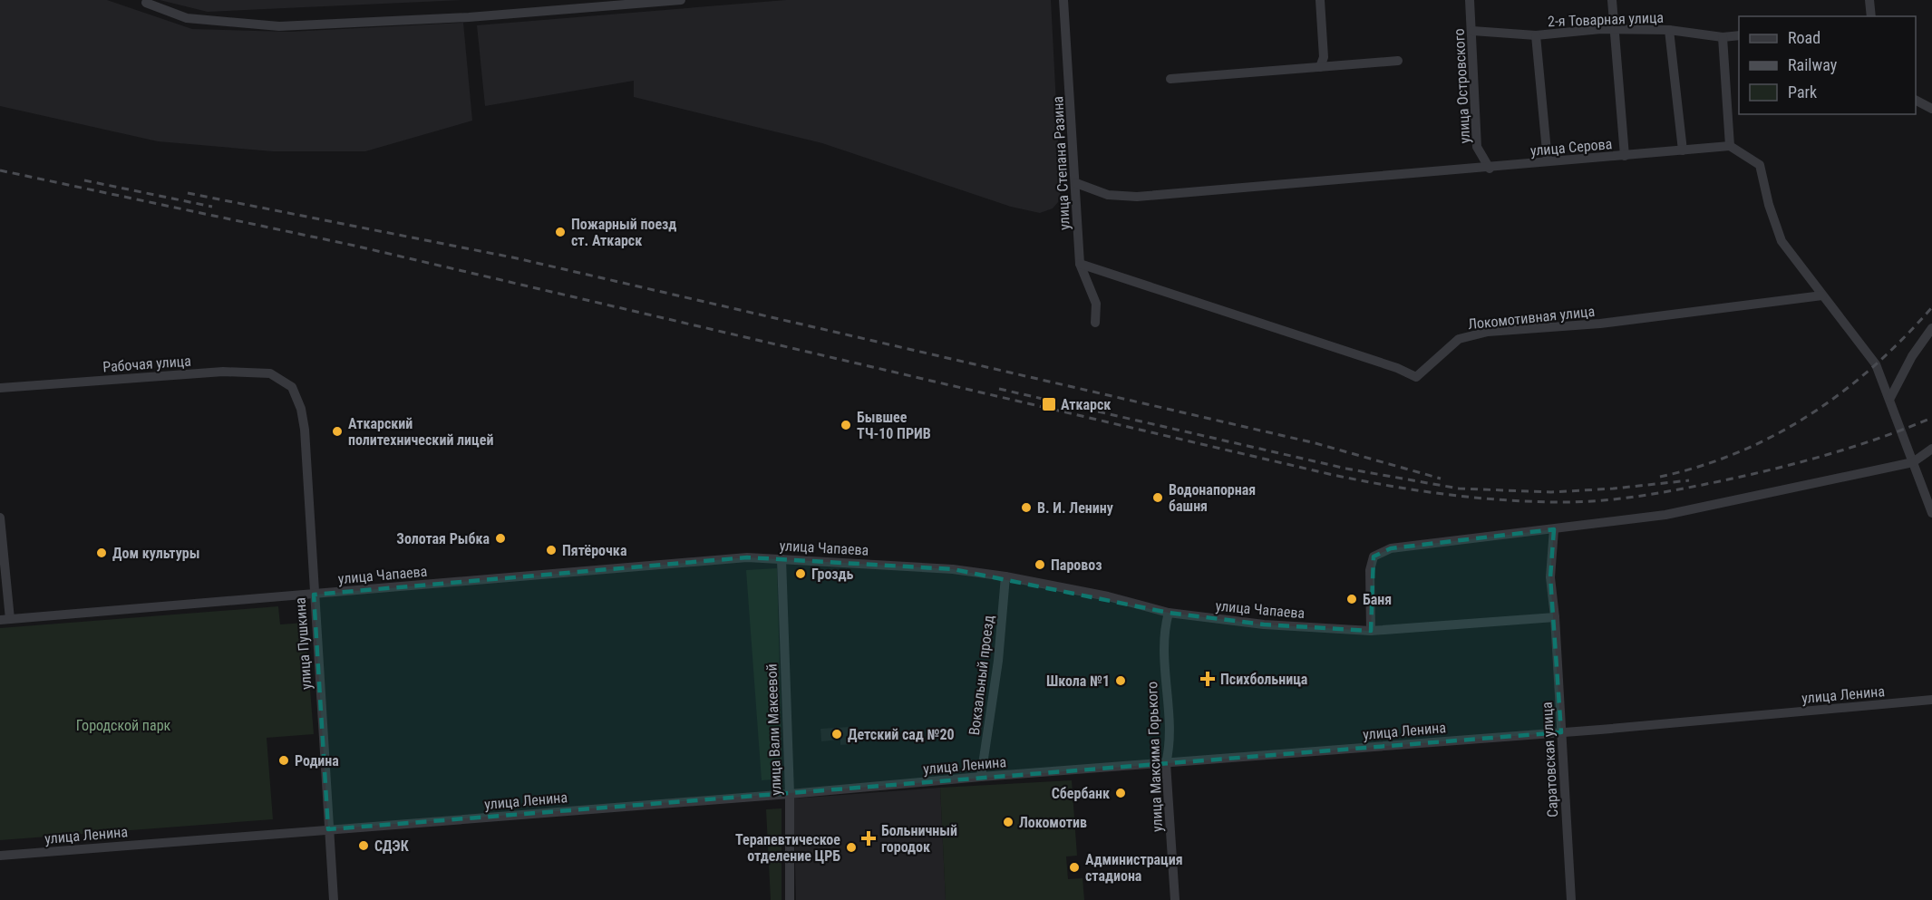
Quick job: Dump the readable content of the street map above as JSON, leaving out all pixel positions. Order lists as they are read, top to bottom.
{
  "streets": {
    "street": [
      "2-я Товарная улица",
      "улица Островского",
      "улица Серова",
      "улица Степана Разина",
      "Локомотивная улица",
      "Рабочая улица",
      "улица Чапаева",
      "улица Пушкина",
      "Вокзальный проезд",
      "улица Ленина",
      "улица Вали Макеевой",
      "улица Максима Горького",
      "Саратовская улица"
    ]
  },
  "crossings": [
    ["2-я Товарная улица", "улица Островского"],
    ["улица Островского", "улица Серова"],
    ["улица Серова", "улица Степана Разина"],
    ["улица Степана Разина", "Локомотивная улица"],
    ["Рабочая улица", "улица Пушкина"],
    ["улица Чапаева", "улица Пушкина"],
    ["улица Чапаева", "Вокзальный проезд"],
    ["улица Чапаева", "улица Вали Макеевой"],
    ["улица Чапаева", "улица Максима Горького"],
    ["улица Чапаева", "Саратовская улица"],
    ["улица Пушкина", "улица Ленина"],
    ["Вокзальный проезд", "улица Ленина"],
    ["улица Ленина", "улица Вали Макеевой"],
    ["улица Ленина", "улица Максима Горького"],
    ["улица Ленина", "Саратовская улица"]
  ],
  "parks": ["Городской парк"],
  "places": {
    "other": [
      "Пожарный поезд ст. Аткарск",
      "Бывшее ТЧ-10 ПРИВ",
      "Аткарский политехнический лицей",
      "Водонапорная башня",
      "В. И. Ленину",
      "Золотая Рыбка",
      "Пятёрочка",
      "Дом культуры",
      "Паровоз",
      "Гроздь",
      "Баня",
      "Школа №1",
      "Детский сад №20",
      "Родина",
      "Сбербанк",
      "Локомотив",
      "СДЭК",
      "Терапевтическое отделение ЦРБ",
      "Администрация стадиона"
    ],
    "transit": ["Аткарск"],
    "health": ["Психбольница", "Больничный городок"]
  },
  "legend": ["Road", "Railway", "Park"]
}
